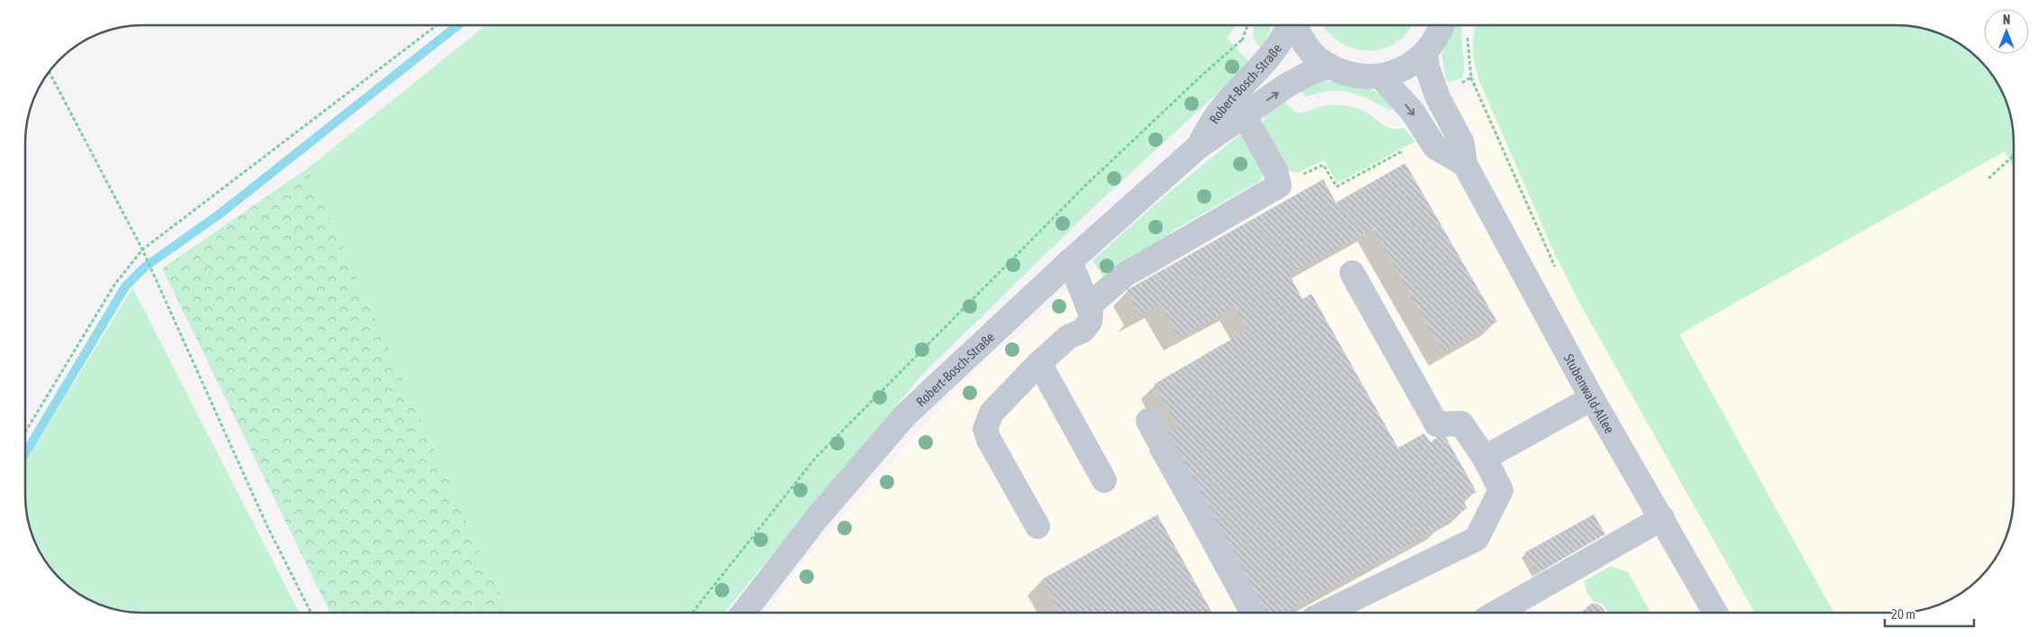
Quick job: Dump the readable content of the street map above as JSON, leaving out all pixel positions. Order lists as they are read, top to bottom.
{
  "streets": {
    "street": ["Robert-Bosch-Straße", "Stubenwald-Allee"]
  },
  "crossings": [
    ["Robert-Bosch-Straße", "Stubenwald-Allee"]
  ],
  "scale_bar": "20 m",
  "north": "top"
}
